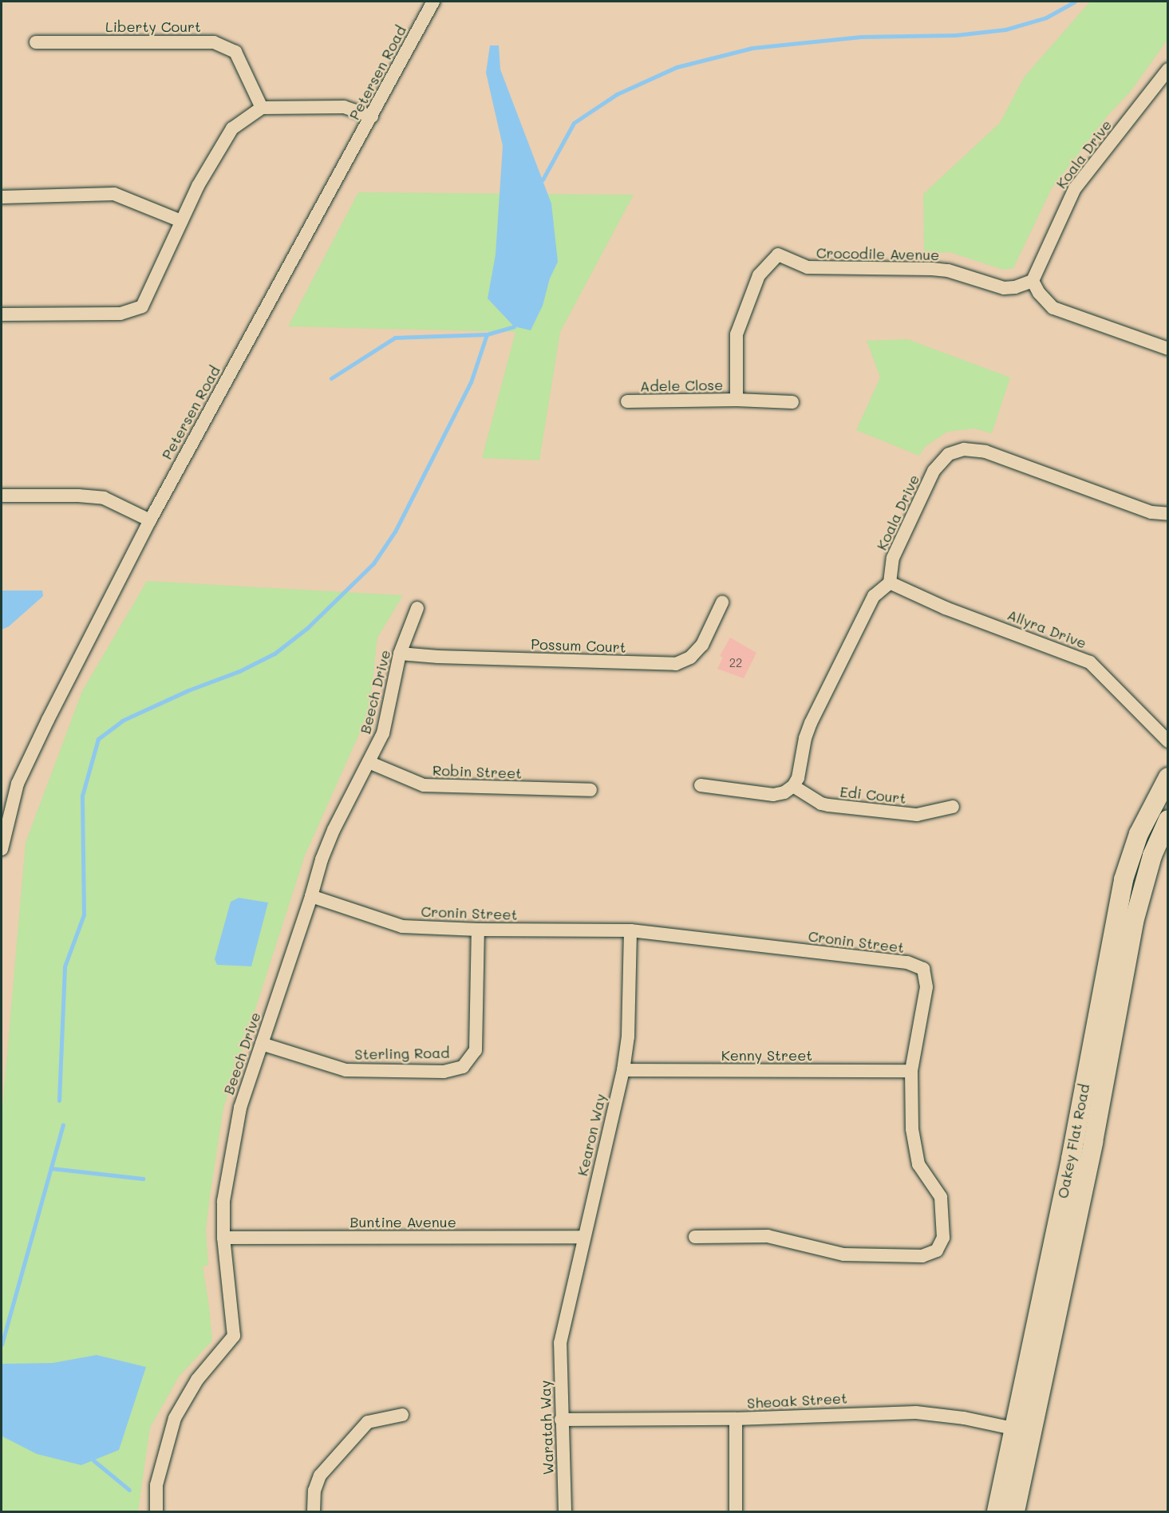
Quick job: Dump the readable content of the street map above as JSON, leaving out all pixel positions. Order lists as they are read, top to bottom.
{
  "streets": {
    "main road": ["Oakey Flat Road"],
    "street": [
      "Liberty Court",
      "Petersen Road",
      "Koala Drive",
      "Crocodile Avenue",
      "Adele Close",
      "Allyra Drive",
      "Possum Court",
      "Beech Drive",
      "Robin Street",
      "Edi Court",
      "Cronin Street",
      "Sterling Road",
      "Kenny Street",
      "Kearon Way",
      "Buntine Avenue",
      "Sheoak Street",
      "Waratah Way"
    ]
  },
  "crossings": [
    ["Koala Drive", "Crocodile Avenue"],
    ["Koala Drive", "Allyra Drive"],
    ["Crocodile Avenue", "Adele Close"],
    ["Possum Court", "Beech Drive"],
    ["Beech Drive", "Robin Street"],
    ["Beech Drive", "Cronin Street"],
    ["Beech Drive", "Sterling Road"],
    ["Beech Drive", "Buntine Avenue"],
    ["Cronin Street", "Sterling Road"],
    ["Cronin Street", "Kenny Street"],
    ["Cronin Street", "Kearon Way"],
    ["Kenny Street", "Kearon Way"],
    ["Kearon Way", "Buntine Avenue"],
    ["Kearon Way", "Waratah Way"],
    ["Oakey Flat Road", "Sheoak Street"],
    ["Sheoak Street", "Waratah Way"]
  ],
  "house_numbers": ["22"]
}
